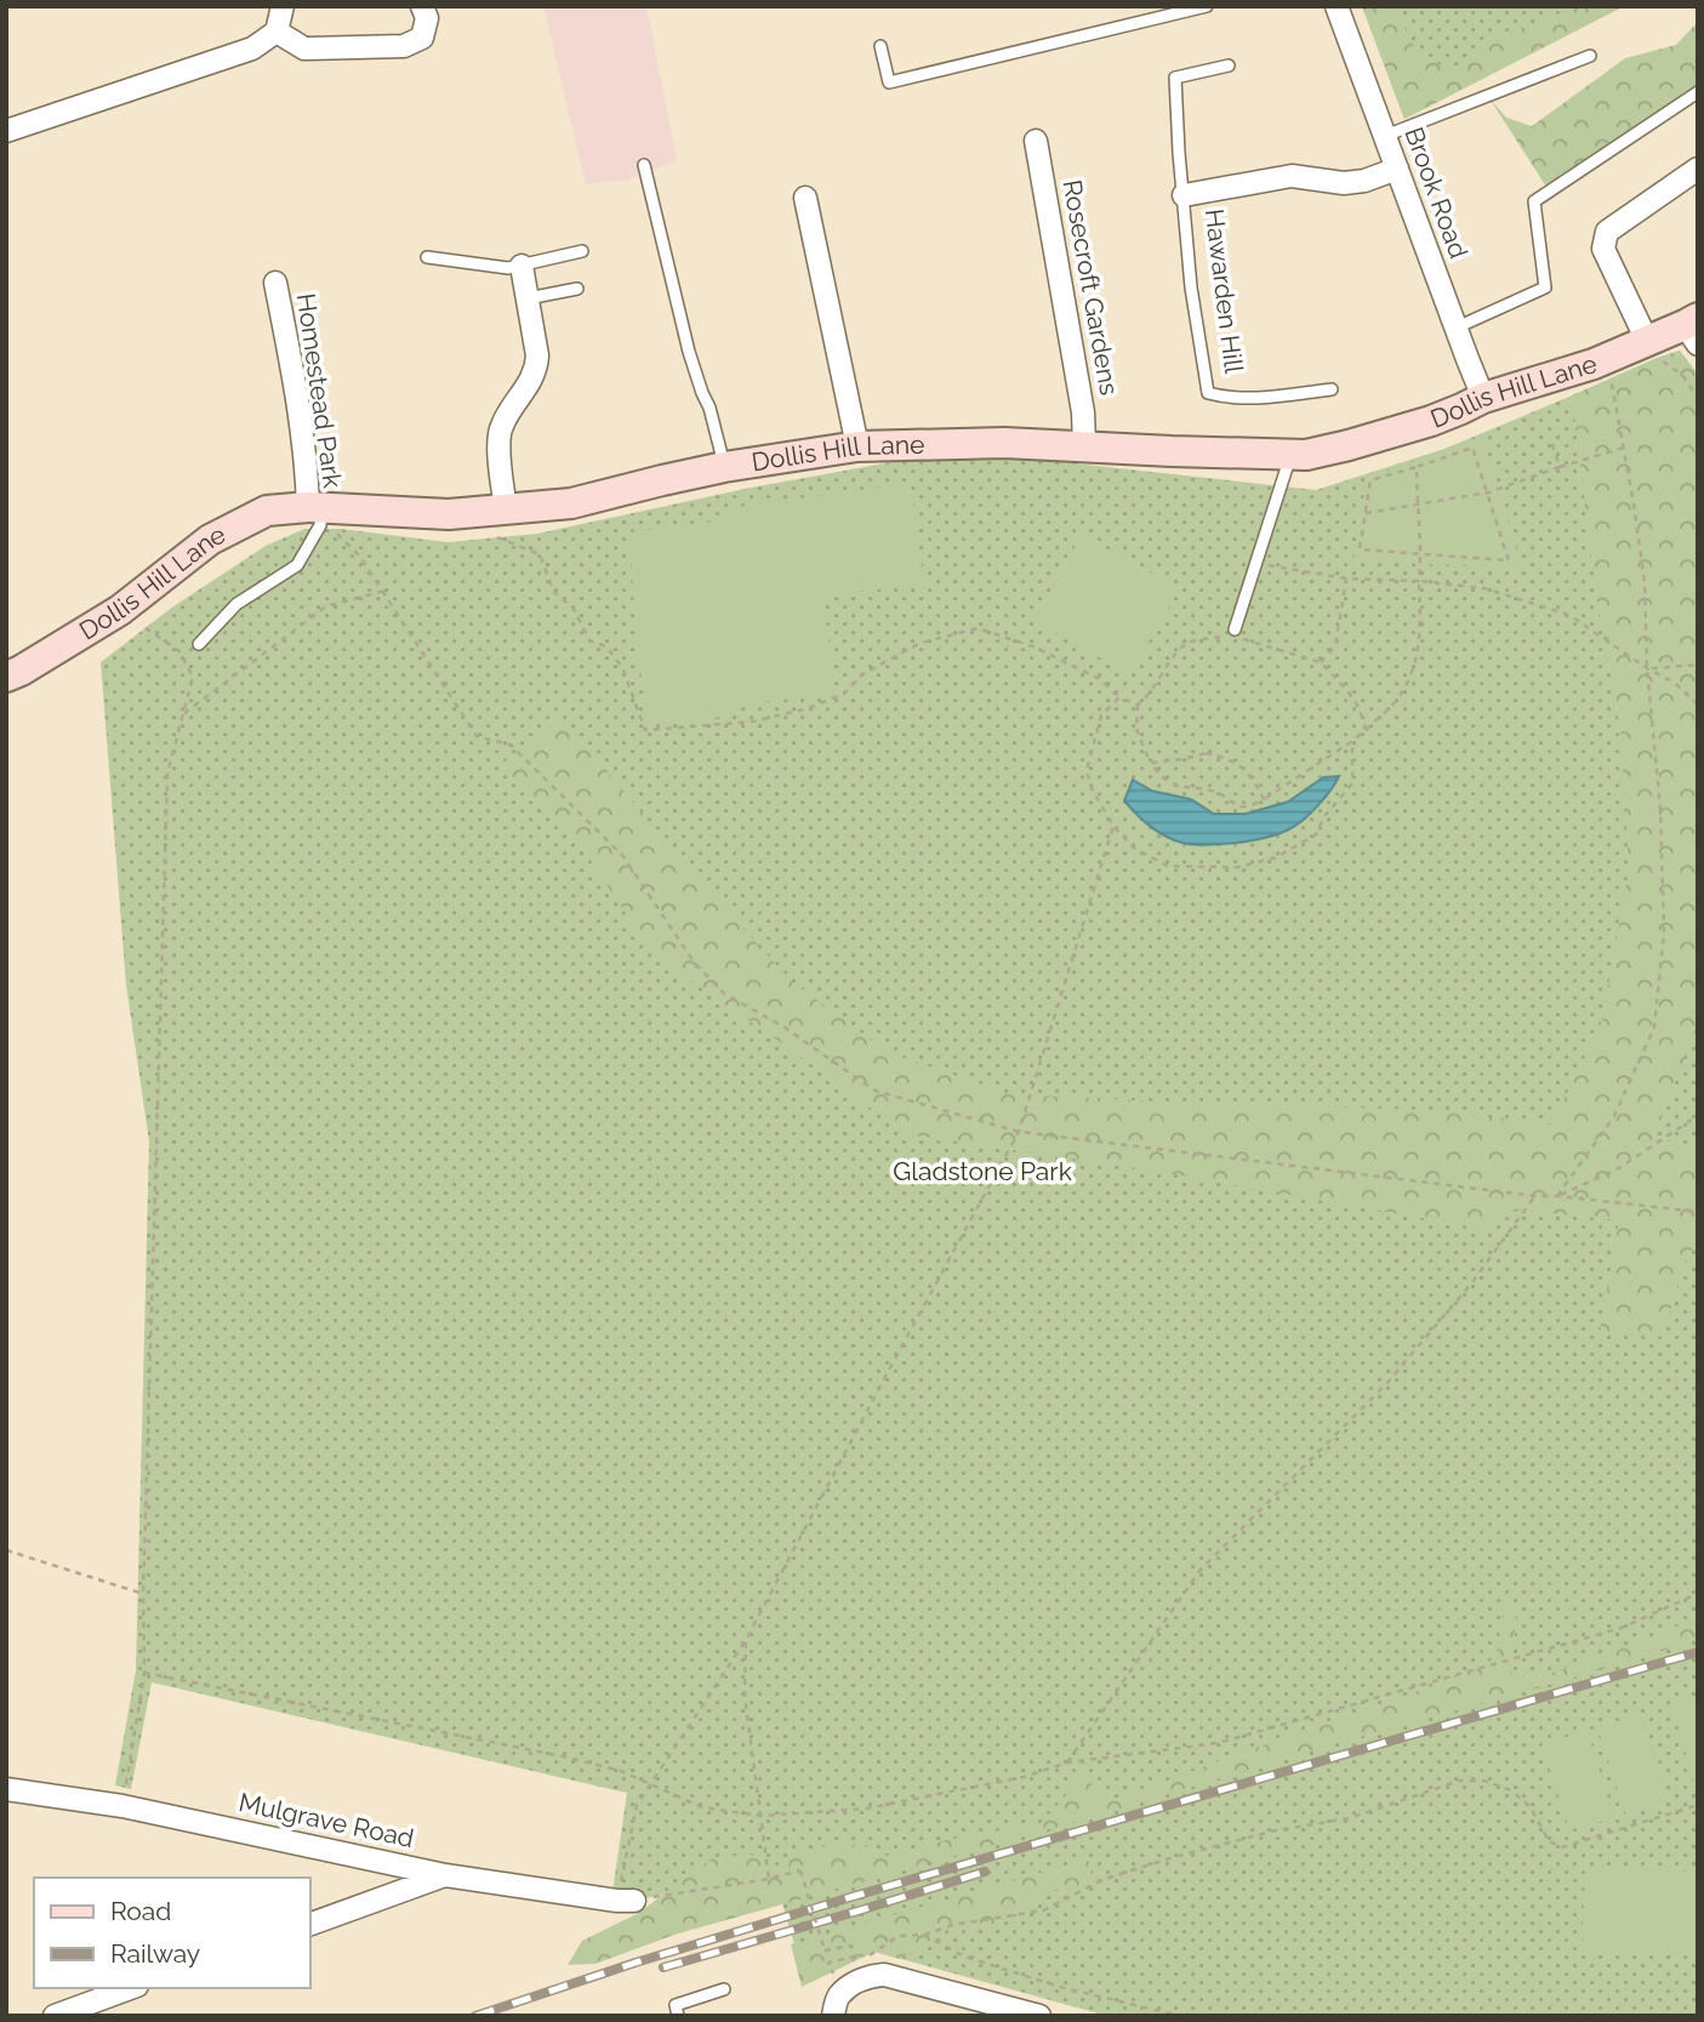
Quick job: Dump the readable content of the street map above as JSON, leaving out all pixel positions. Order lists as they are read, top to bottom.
{
  "streets": {
    "street": [
      "Brook Road",
      "Rosecroft Gardens",
      "Hawarden Hill",
      "Homestead Park",
      "Dollis Hill Lane",
      "Mulgrave Road"
    ]
  },
  "crossings": [
    ["Brook Road", "Hawarden Hill"],
    ["Brook Road", "Dollis Hill Lane"],
    ["Rosecroft Gardens", "Dollis Hill Lane"],
    ["Homestead Park", "Dollis Hill Lane"]
  ],
  "parks": ["Gladstone Park"],
  "legend": ["Road", "Railway"]
}
